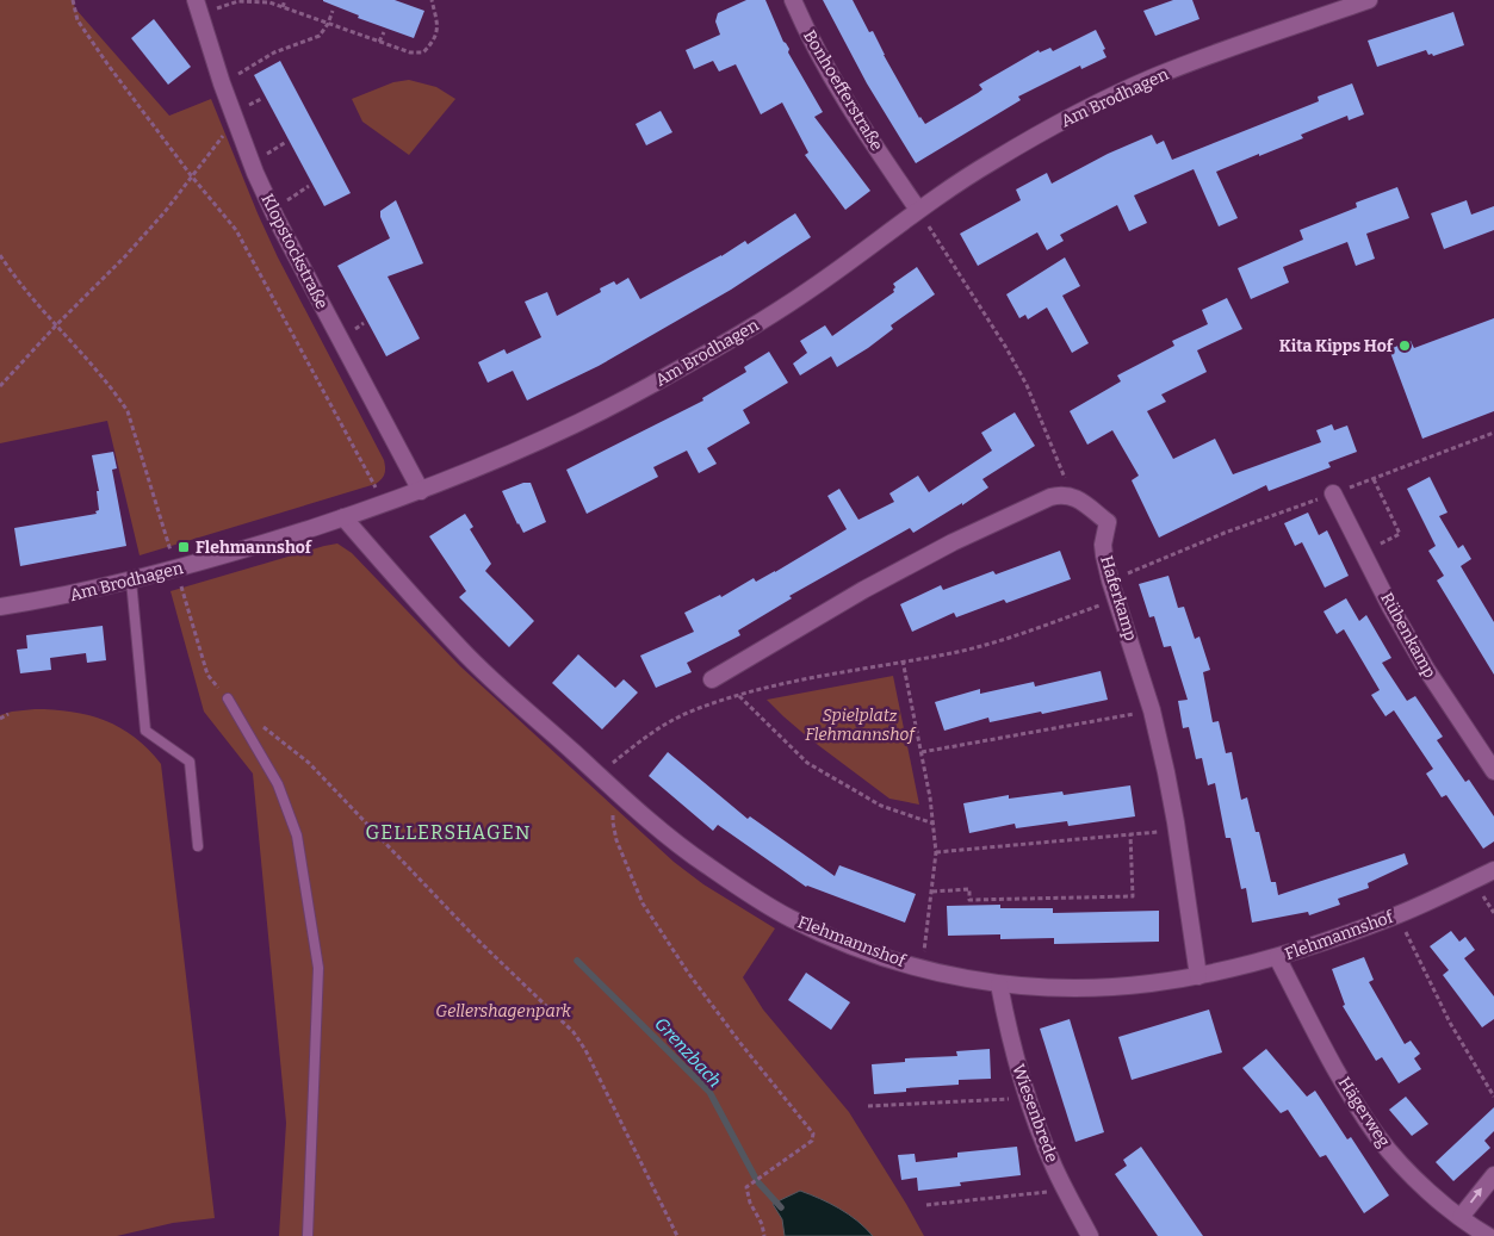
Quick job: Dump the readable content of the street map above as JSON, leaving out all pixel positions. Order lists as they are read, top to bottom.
{
  "streets": {
    "street": [
      "Bonhoefferstraße",
      "Am Brodhagen",
      "Klopstockstraße",
      "Haferkamp",
      "Rübenkamp",
      "Flehmannshof",
      "Hägerweg",
      "Wiesenbrede"
    ]
  },
  "crossings": [
    ["Bonhoefferstraße", "Am Brodhagen"],
    ["Am Brodhagen", "Klopstockstraße"],
    ["Am Brodhagen", "Flehmannshof"],
    ["Haferkamp", "Flehmannshof"],
    ["Flehmannshof", "Hägerweg"],
    ["Flehmannshof", "Wiesenbrede"]
  ],
  "districts": ["GELLERSHAGEN"],
  "water": ["Grenzbach"],
  "parks": ["Spielplatz Flehmannshof", "Gellershagenpark"],
  "places": {
    "other": ["Kita Kipps Hof"],
    "transit": ["Flehmannshof"]
  }
}
